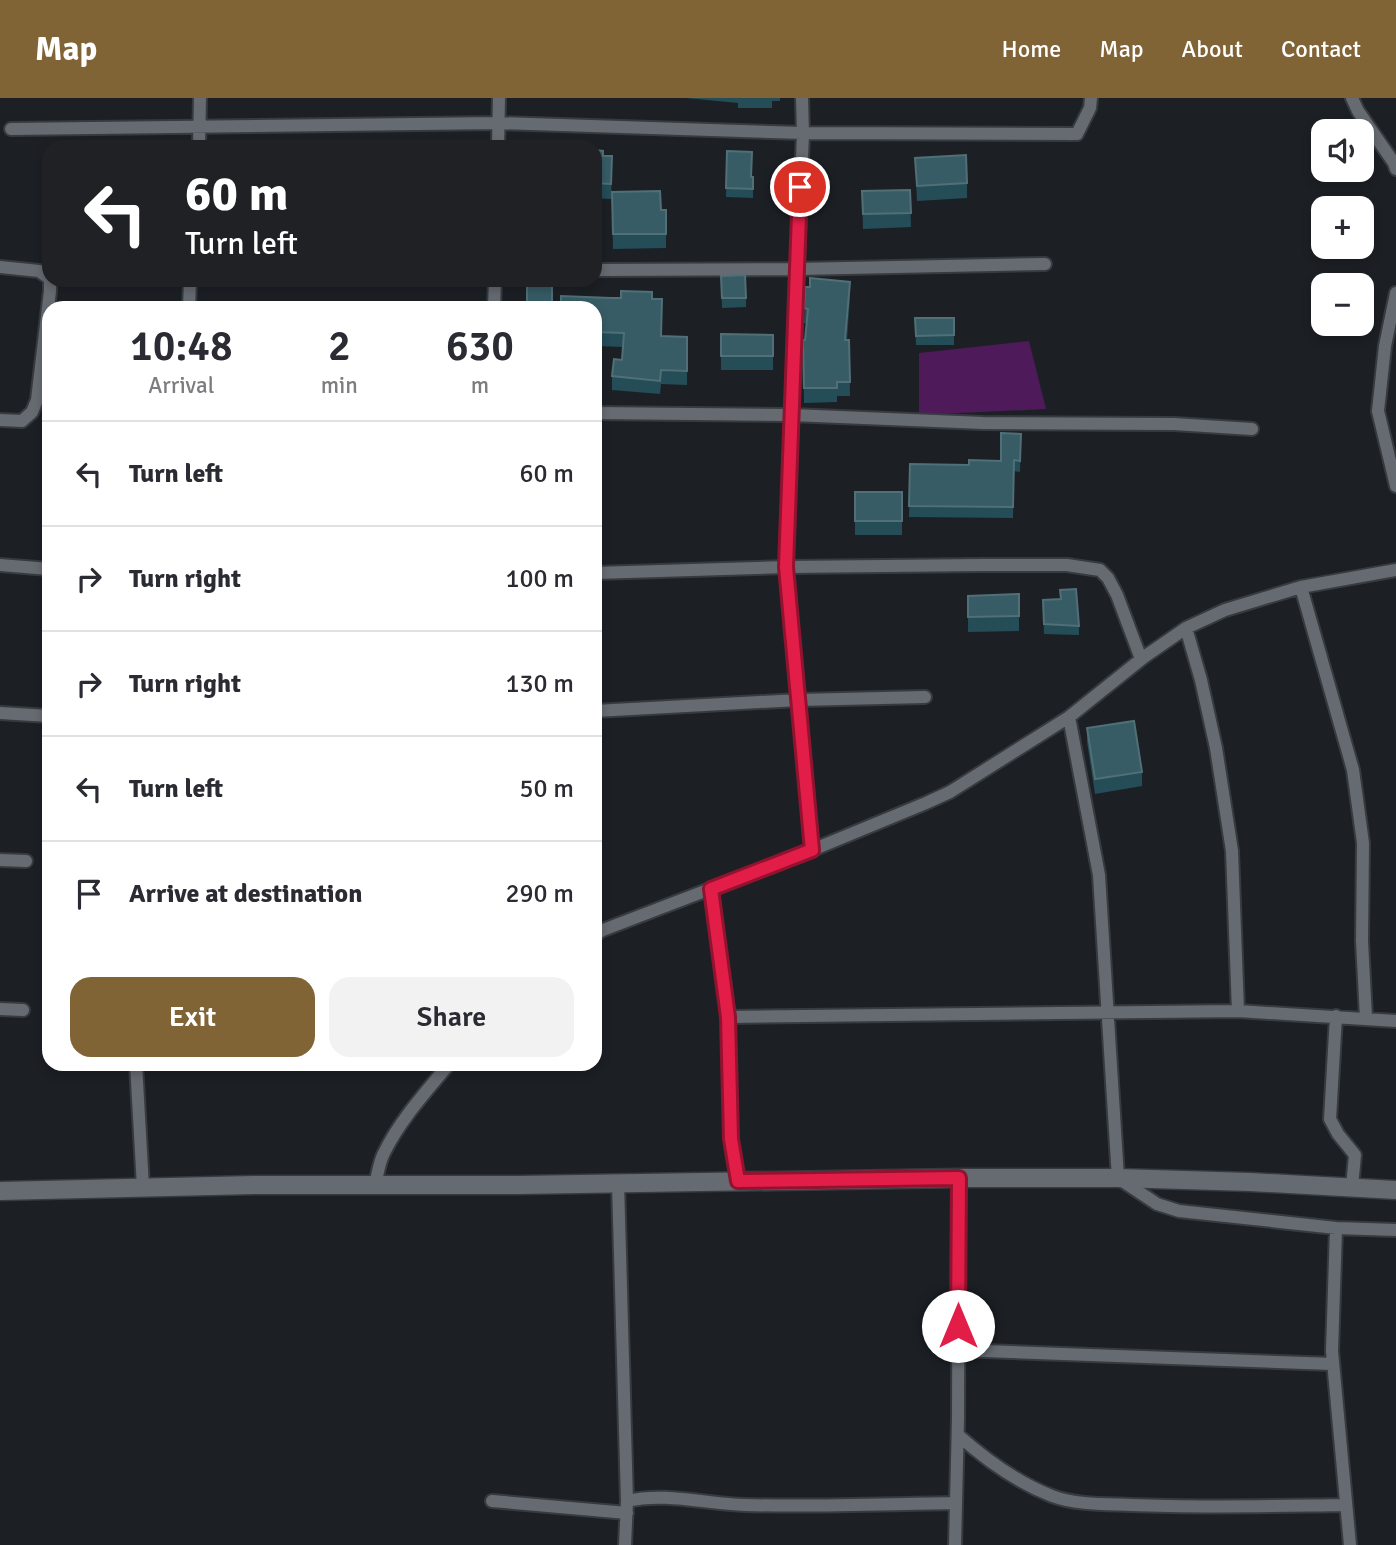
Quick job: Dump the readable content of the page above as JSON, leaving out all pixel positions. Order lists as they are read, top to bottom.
{
  "page": {
    "header": "Map",
    "nav": [
      "Home",
      "Map",
      "About",
      "Contact"
    ],
    "map_buttons": ["+", "−"],
    "turn": ["60 m", "Turn left"],
    "eta": [
      "10:48",
      "Arrival",
      "2",
      "min",
      "630",
      "m"
    ],
    "list": [
      {
        "name": "Turn left",
        "value": "60 m"
      },
      {
        "name": "Turn right",
        "value": "100 m"
      },
      {
        "name": "Turn right",
        "value": "130 m"
      },
      {
        "name": "Turn left",
        "value": "50 m"
      },
      {
        "name": "Arrive at destination",
        "value": "290 m"
      }
    ],
    "buttons": ["Exit", "Share"]
  }
}
